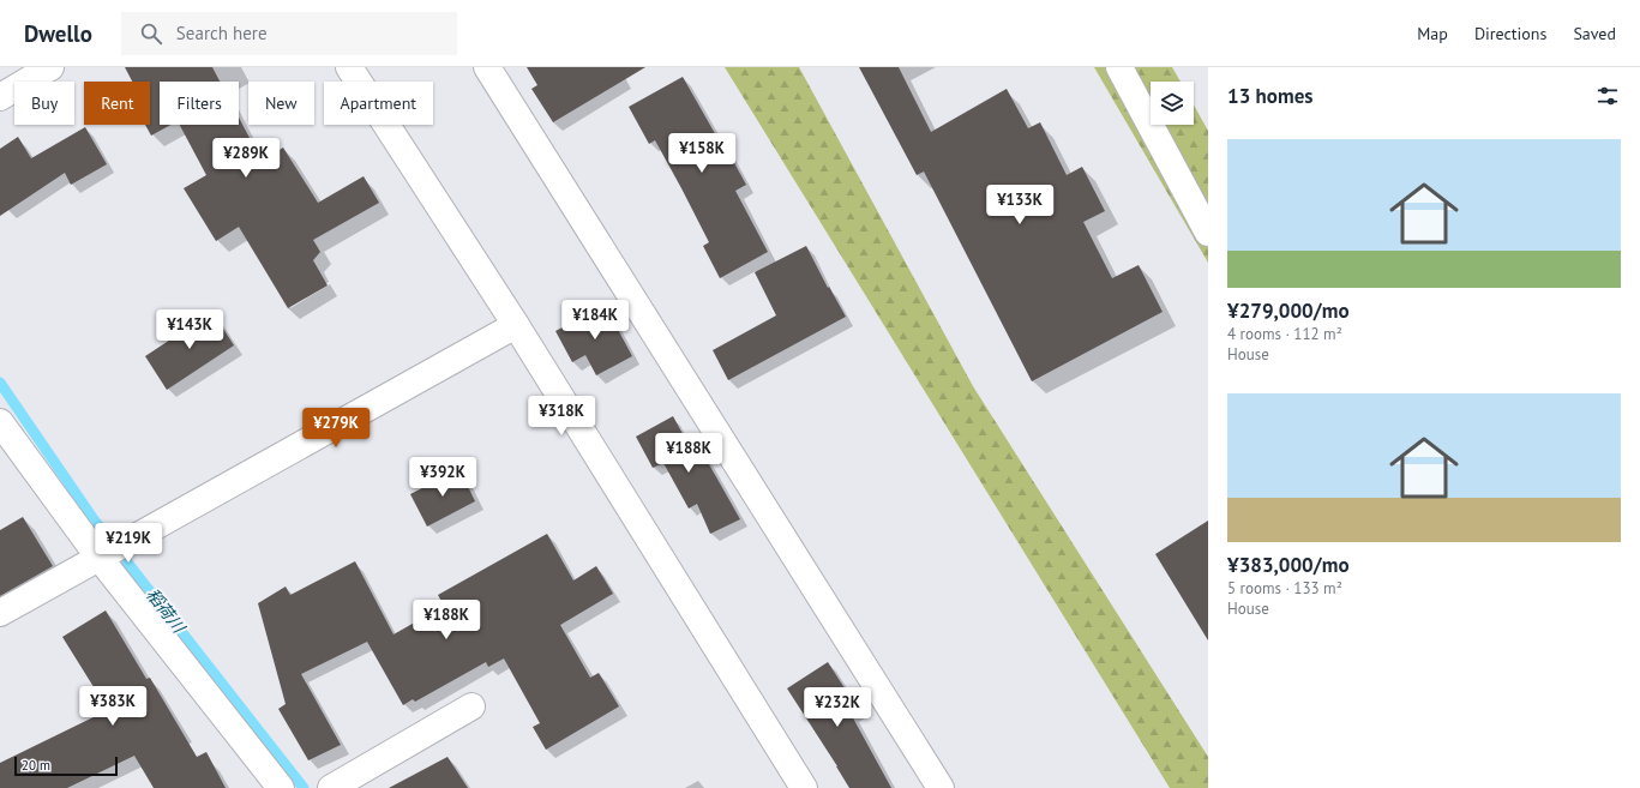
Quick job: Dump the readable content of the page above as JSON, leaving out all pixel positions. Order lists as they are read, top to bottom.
{
  "water": ["稻荷川"],
  "scale_bar": "20 m",
  "page": {
    "header": "Dwello",
    "search": "Search here",
    "nav": ["Map", "Directions", "Saved"],
    "heading": "13 homes",
    "chip": [
      "Buy",
      "Rent",
      "Filters",
      "New",
      "Apartment"
    ],
    "list": [
      {
        "name": "¥279,000/mo",
        "note": "4 rooms · 112 m² · House"
      },
      {
        "name": "¥383,000/mo",
        "note": "5 rooms · 133 m² · House"
      }
    ],
    "price": [
      "¥158K",
      "¥289K",
      "¥133K",
      "¥184K",
      "¥143K",
      "¥318K",
      "¥279K",
      "¥188K",
      "¥392K",
      "¥219K",
      "¥188K",
      "¥383K",
      "¥232K"
    ],
    "scale": "20 m"
  }
}
